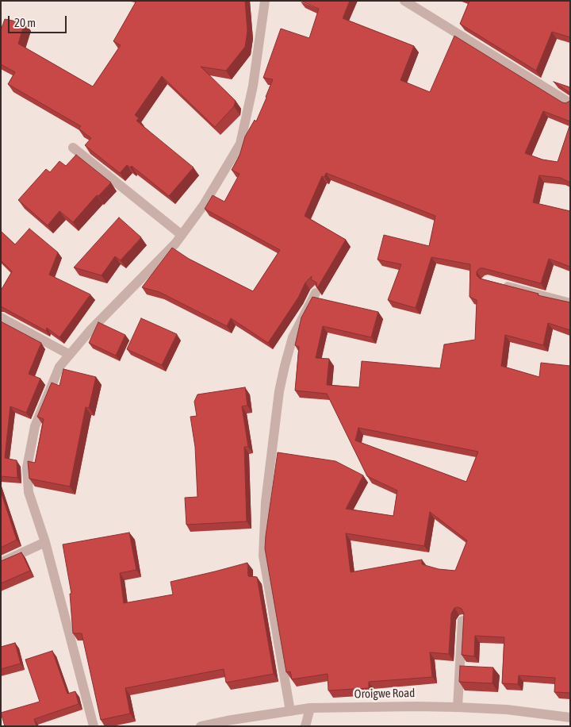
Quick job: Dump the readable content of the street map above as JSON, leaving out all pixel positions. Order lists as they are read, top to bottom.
{
  "streets": {
    "street": ["Oroigwe Road"]
  },
  "scale_bar": "20 m"
}
